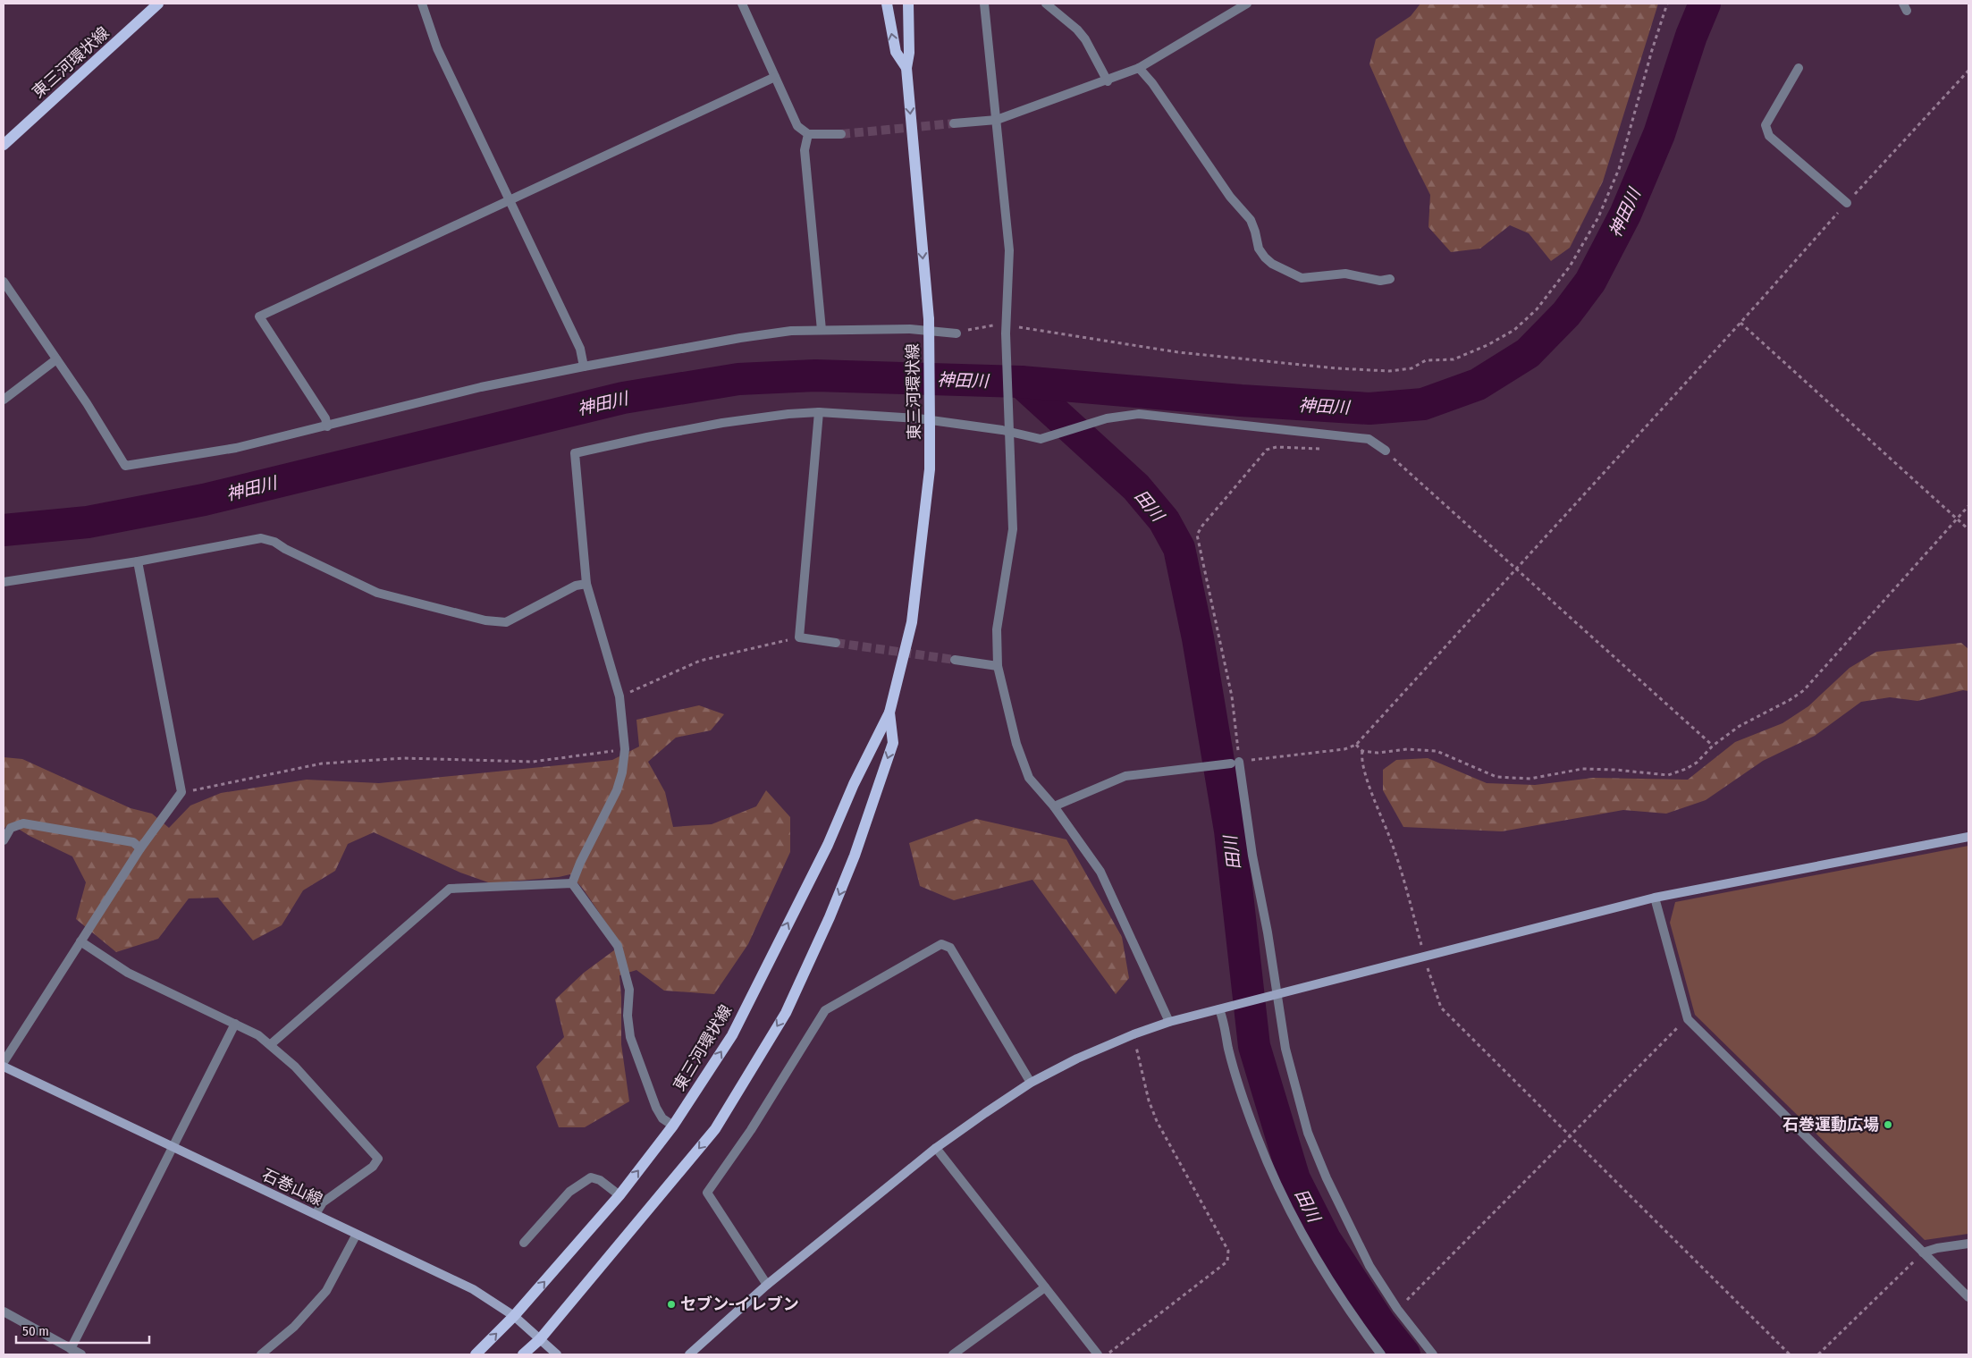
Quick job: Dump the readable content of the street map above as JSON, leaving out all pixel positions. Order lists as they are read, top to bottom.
{
  "streets": {
    "main road": ["東三河環状線"],
    "street": ["石巻山線"]
  },
  "crossings": [
    ["東三河環状線", "石巻山線"]
  ],
  "water": ["神田川", "田川"],
  "places": ["石巻運動広場", "セブン-イレブン"],
  "scale_bar": "50 m"
}
